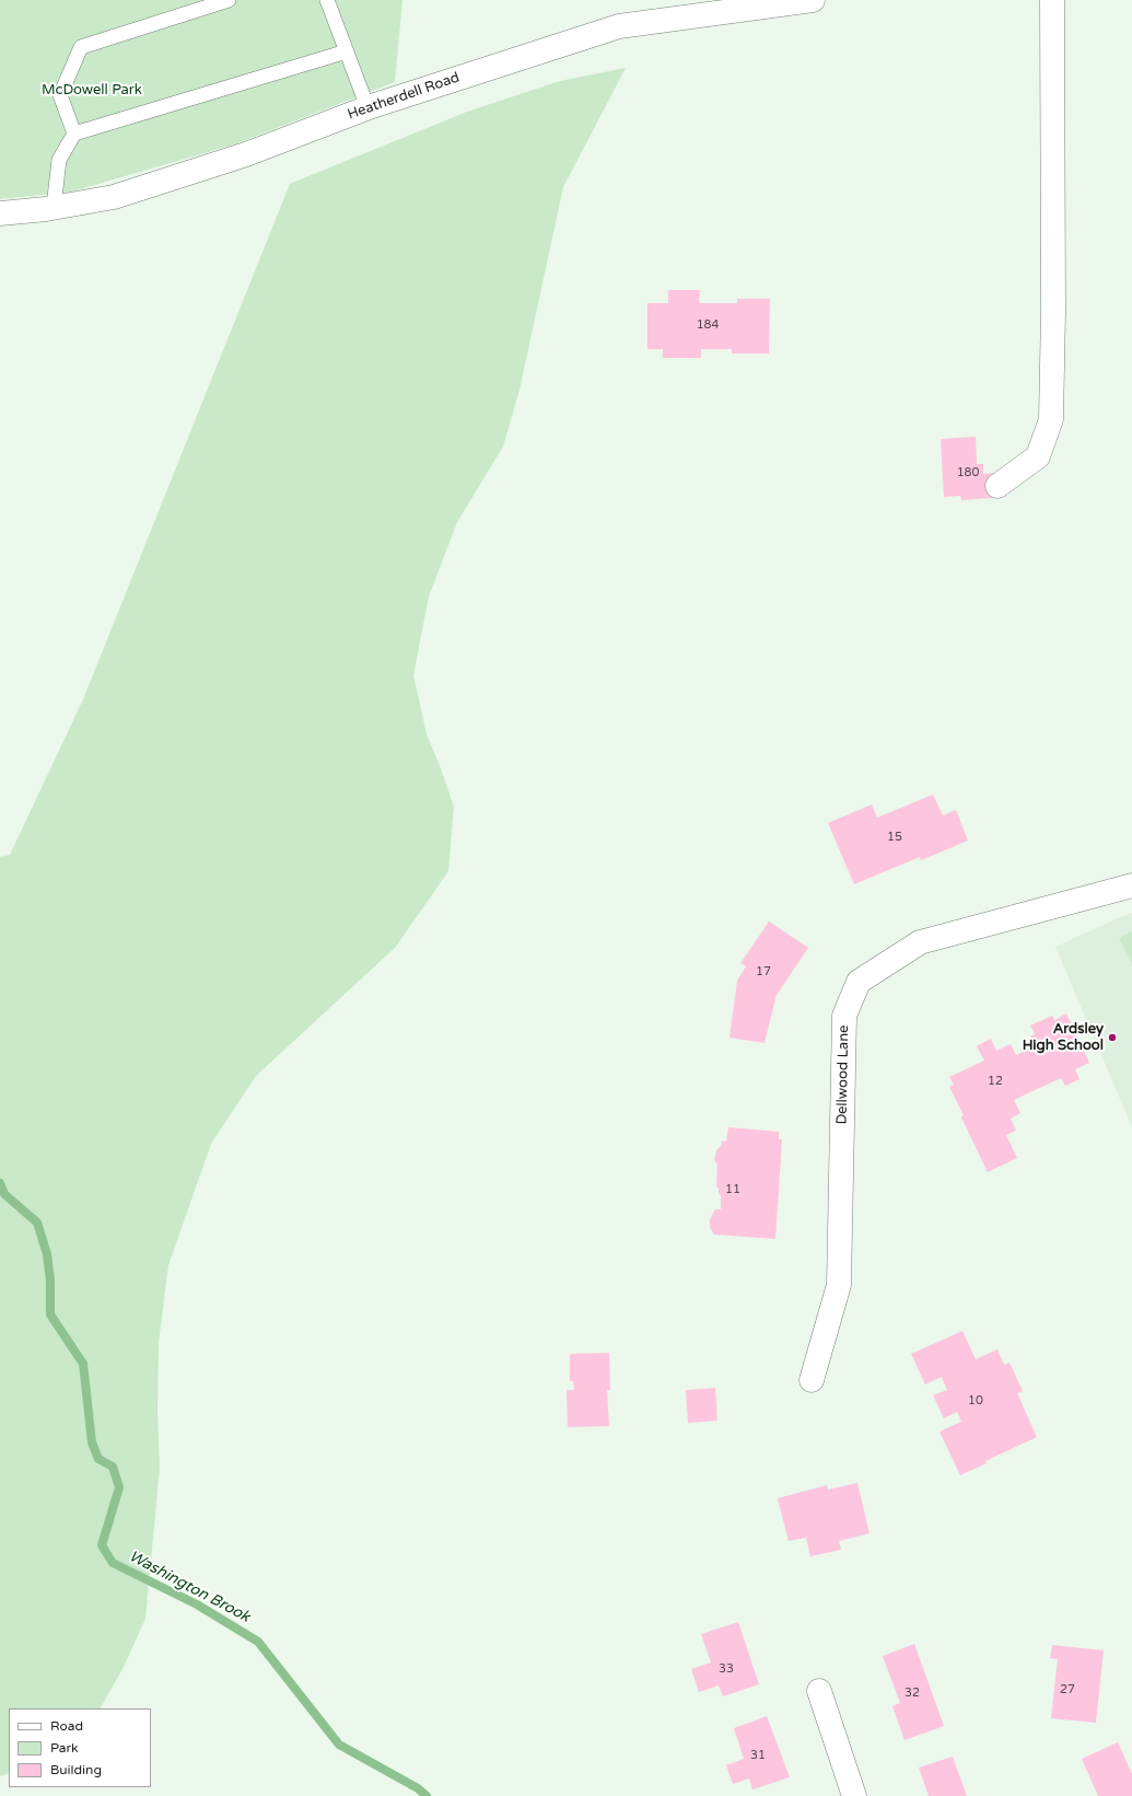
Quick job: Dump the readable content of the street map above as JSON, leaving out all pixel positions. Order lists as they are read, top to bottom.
{
  "streets": {
    "street": ["Heatherdell Road", "Dellwood Lane"]
  },
  "water": ["Washington Brook"],
  "parks": ["McDowell Park"],
  "places": ["Ardsley High School"],
  "house_numbers": [
    "184",
    "180",
    "15",
    "17",
    "12",
    "11",
    "10",
    "33",
    "27",
    "32",
    "31"
  ],
  "legend": ["Road", "Park", "Building"]
}
